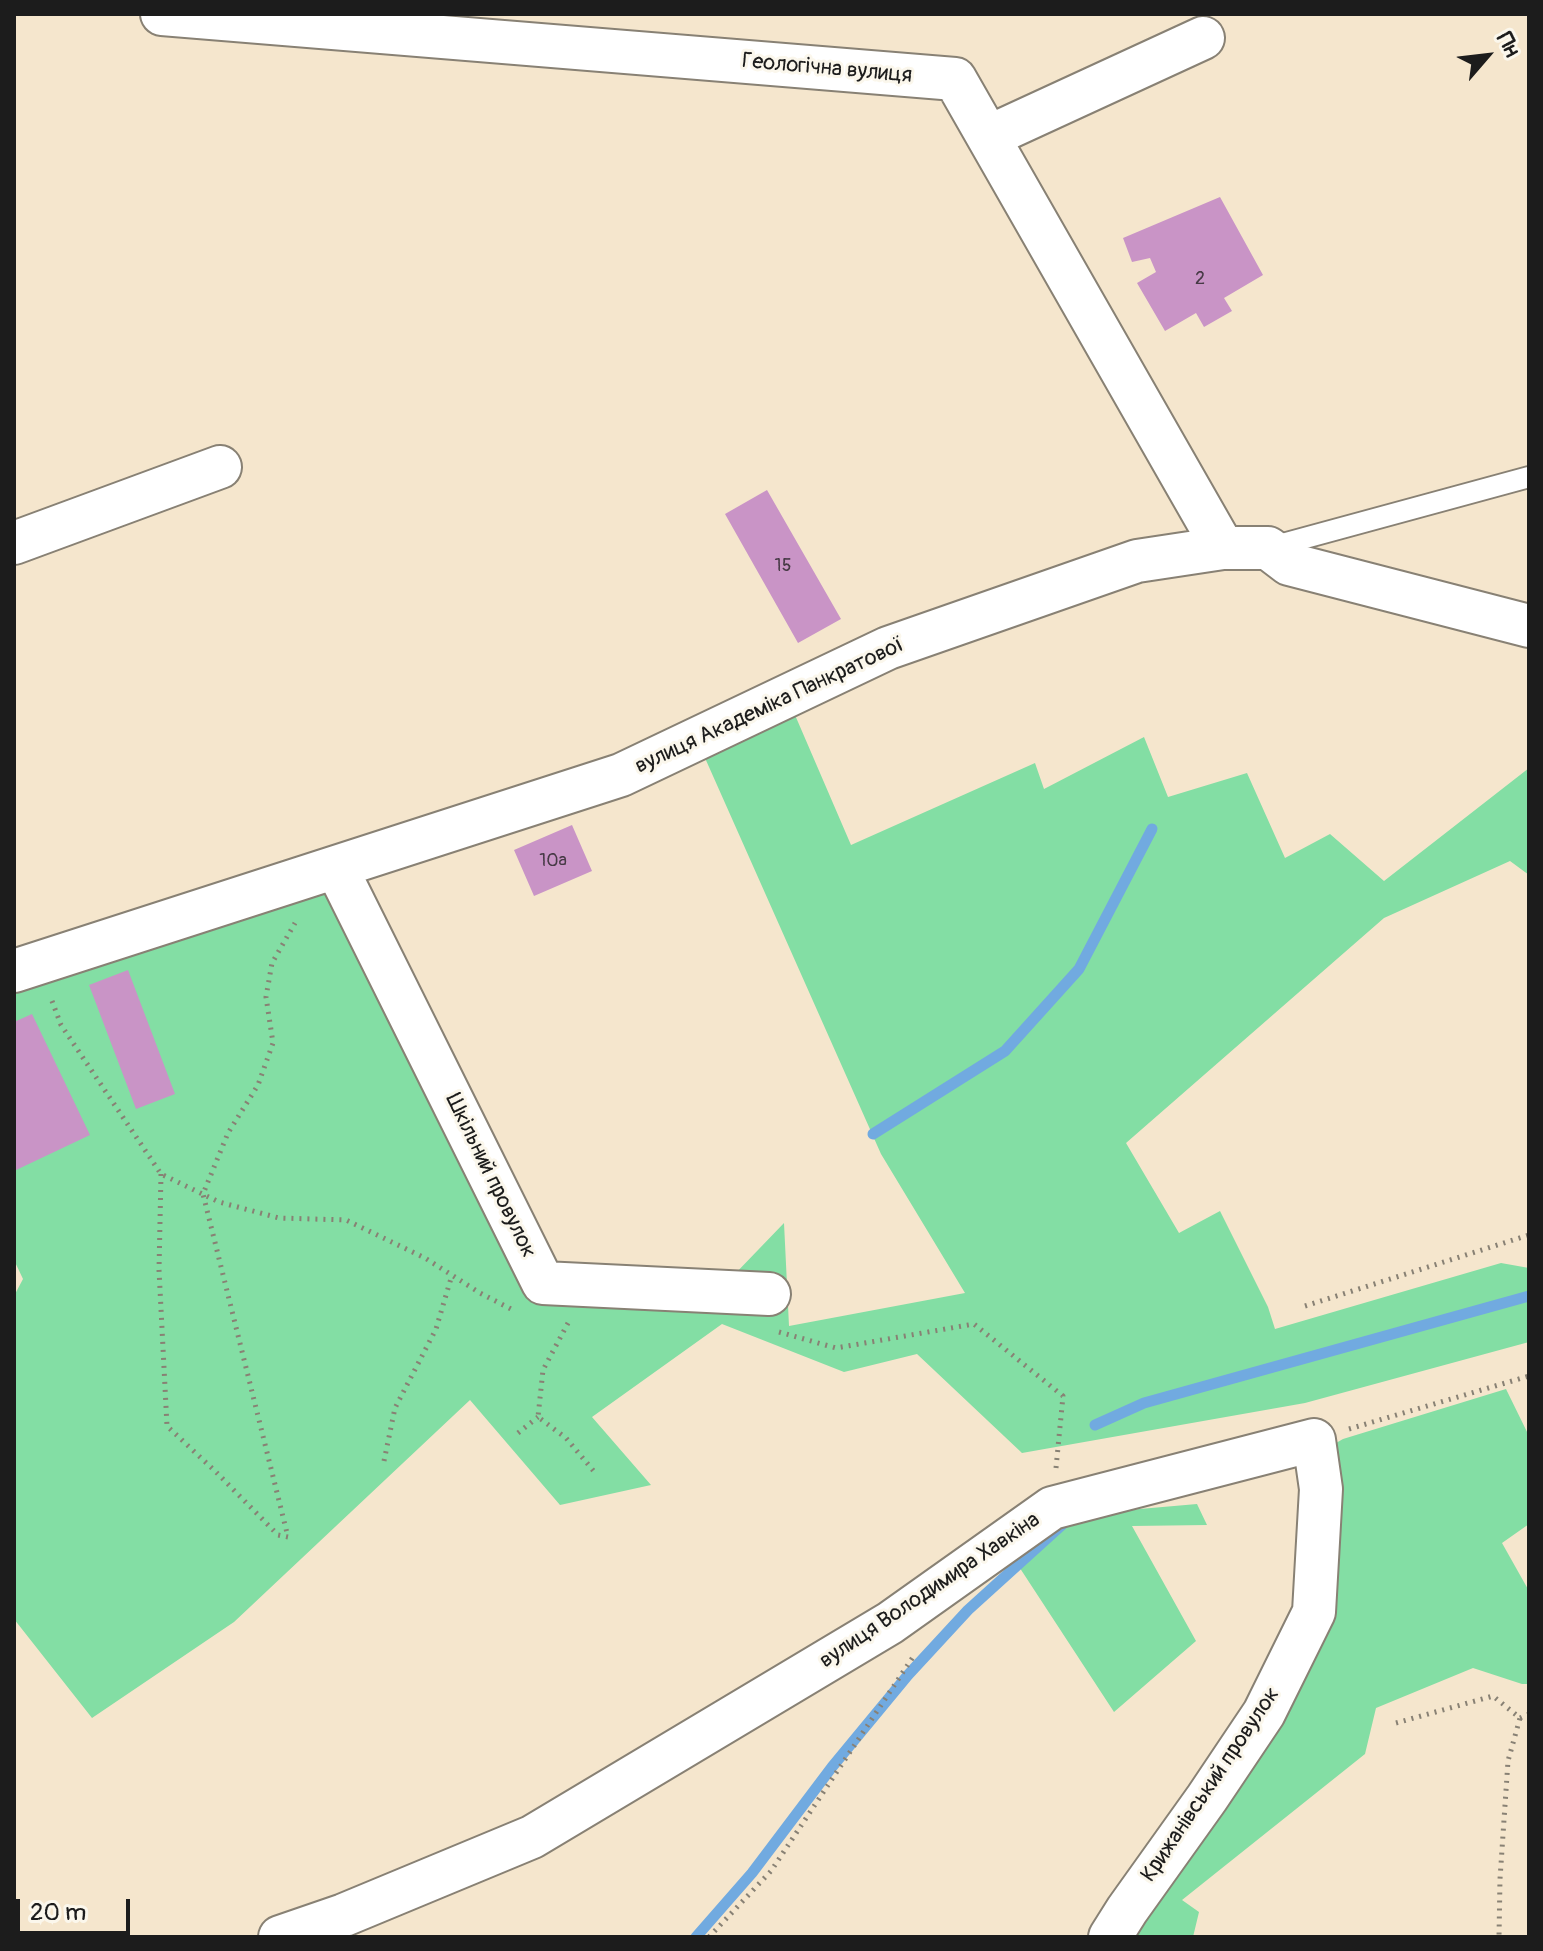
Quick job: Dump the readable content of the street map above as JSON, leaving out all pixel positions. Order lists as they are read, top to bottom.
{
  "streets": {
    "street": [
      "Геологічна вулиця",
      "вулиця Академіка Панкратової",
      "Шкільний провулок",
      "вулиця Володимира Хавкіна",
      "Крижанівський провулок"
    ]
  },
  "crossings": [
    ["Геологічна вулиця", "вулиця Академіка Панкратової"],
    ["вулиця Академіка Панкратової", "Шкільний провулок"],
    ["вулиця Володимира Хавкіна", "Крижанівський провулок"]
  ],
  "house_numbers": ["2", "15", "10а"],
  "scale_bar": "20 m",
  "north": "top right"
}
